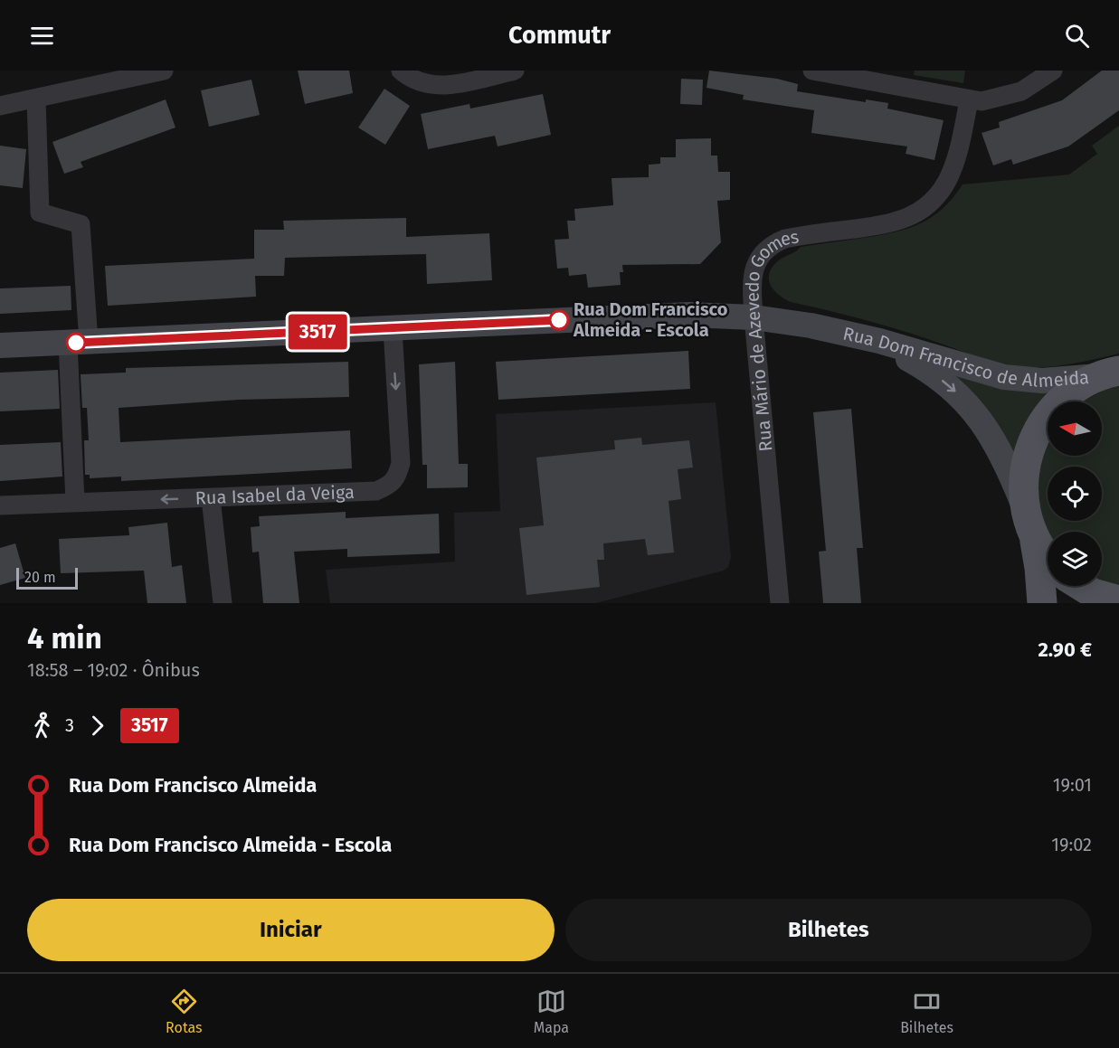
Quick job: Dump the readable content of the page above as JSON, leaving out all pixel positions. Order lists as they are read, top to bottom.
{
  "streets": {
    "main road": ["Rua Dom Francisco de Almeida"],
    "street": ["Rua Mário de Azevedo Gomes", "Rua Isabel da Veiga"]
  },
  "crossings": [
    ["Rua Mário de Azevedo Gomes", "Rua Dom Francisco de Almeida"],
    ["Rua Dom Francisco de Almeida", "Rua Isabel da Veiga"]
  ],
  "places": ["Rua Dom Francisco Almeida - Escola"],
  "lines": ["bus line 3517"],
  "scale_bar": "20 m",
  "north": "left",
  "page": {
    "header": "Commutr",
    "on_map": "3517",
    "scale": "20 m",
    "heading": ["4 min", "18:58 – 19:02 · Ônibus", "2.90 €"],
    "legs": ["3", "3517"],
    "list": [
      {
        "name": "Rua Dom Francisco Almeida",
        "value": "19:01"
      },
      {
        "name": "Rua Dom Francisco Almeida - Escola",
        "value": "19:02"
      }
    ],
    "buttons": ["Iniciar", "Bilhetes"],
    "tabs": ["Rotas", "Mapa", "Bilhetes"]
  }
}
